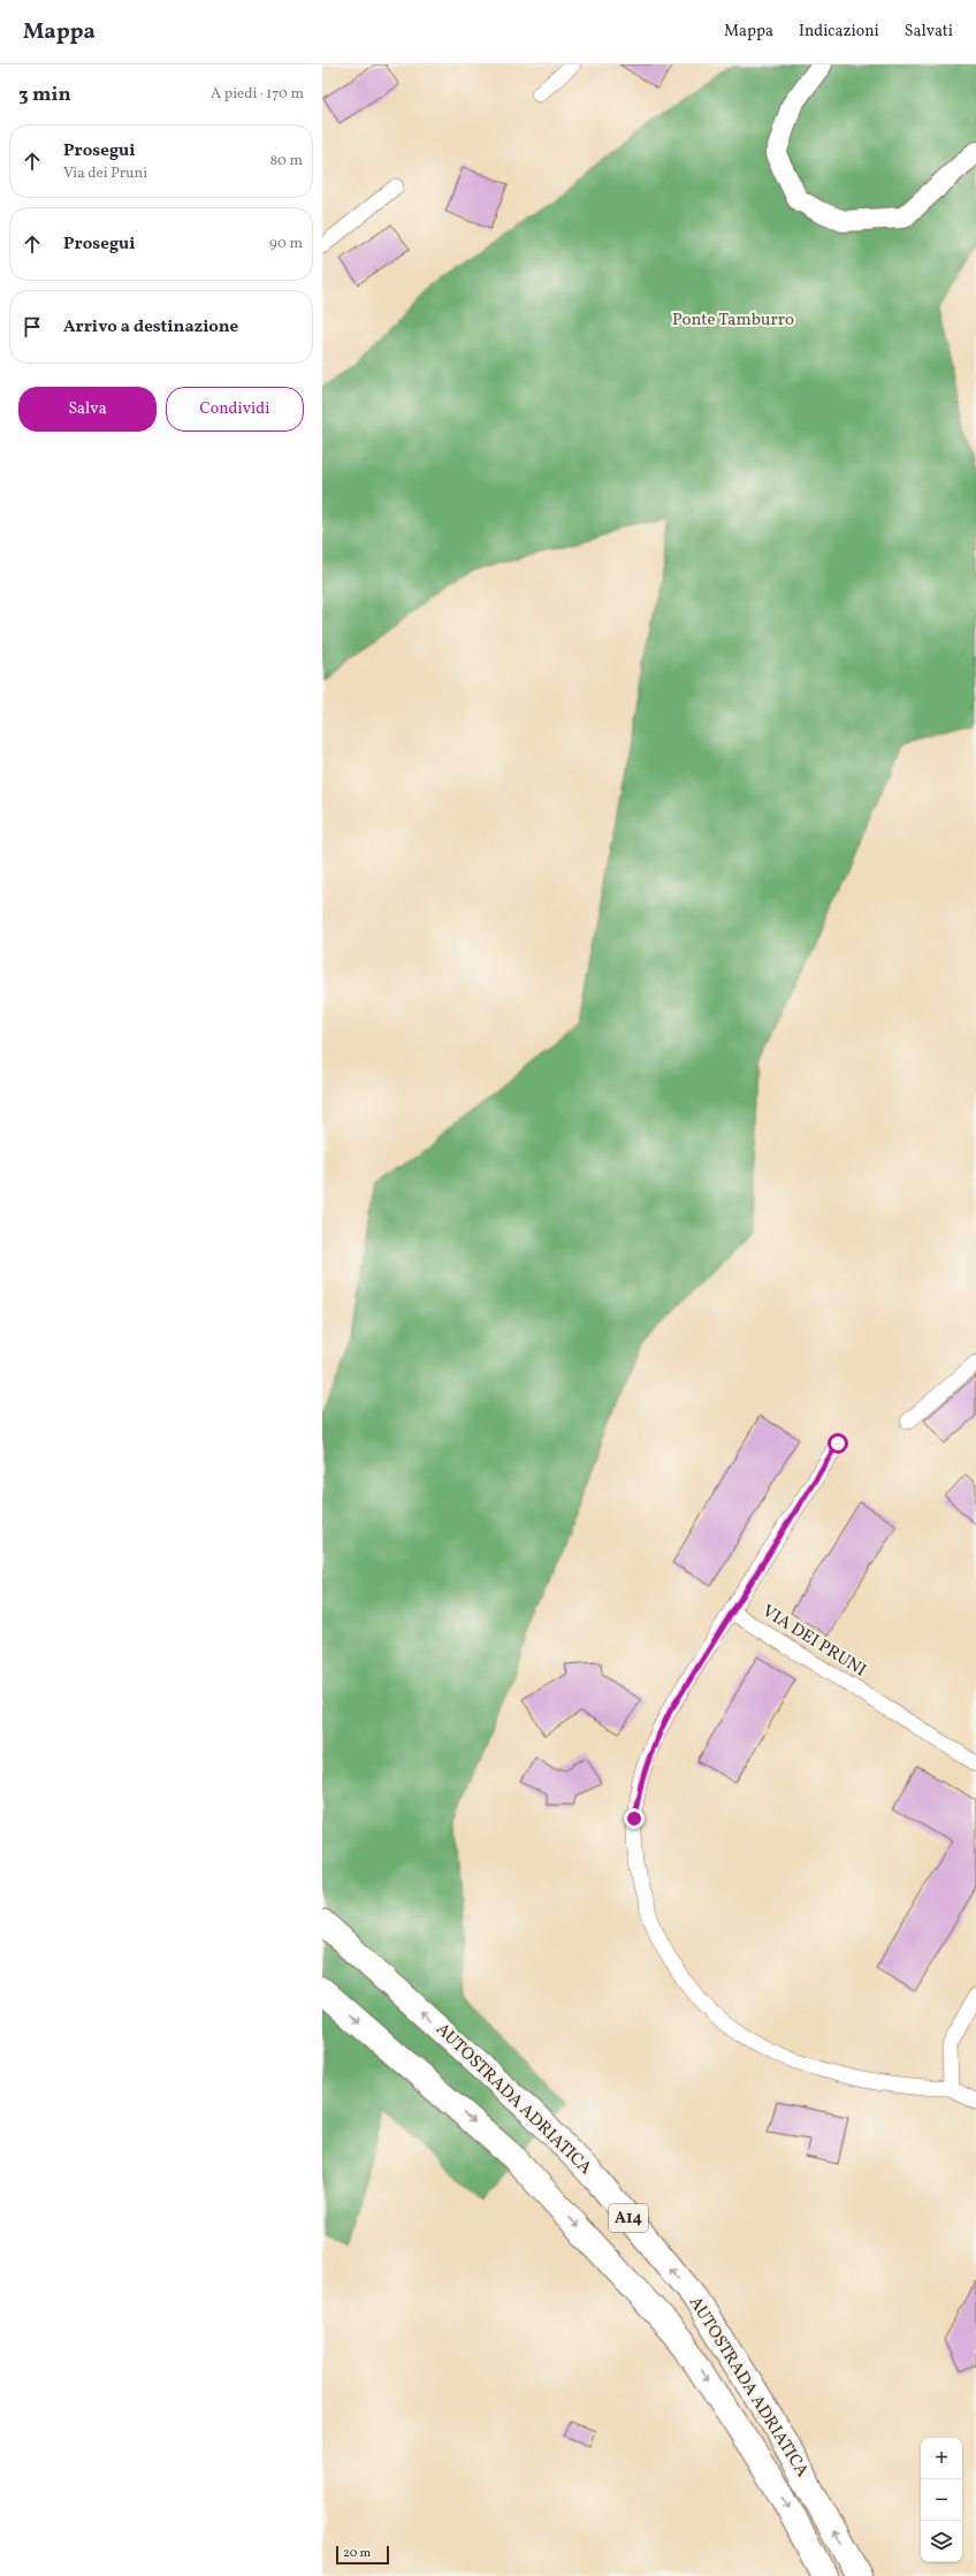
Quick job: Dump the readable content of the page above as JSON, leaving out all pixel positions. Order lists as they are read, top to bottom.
{
  "streets": {
    "highway": ["AUTOSTRADA ADRIATICA", "A14"],
    "street": ["VIA DEI PRUNI"]
  },
  "parks": ["Ponte Tamburro"],
  "scale_bar": "20 m",
  "page": {
    "header": "Mappa",
    "nav": ["Mappa", "Indicazioni", "Salvati"],
    "heading": ["3 min", "A piedi · 170 m"],
    "list": [
      ["Prosegui", "Via dei Pruni", "80 m"],
      ["Prosegui", "90 m"],
      "Arrivo a destinazione"
    ],
    "buttons": ["Salva", "Condividi"],
    "map_buttons": ["+", "−"],
    "scale": "20 m"
  }
}
